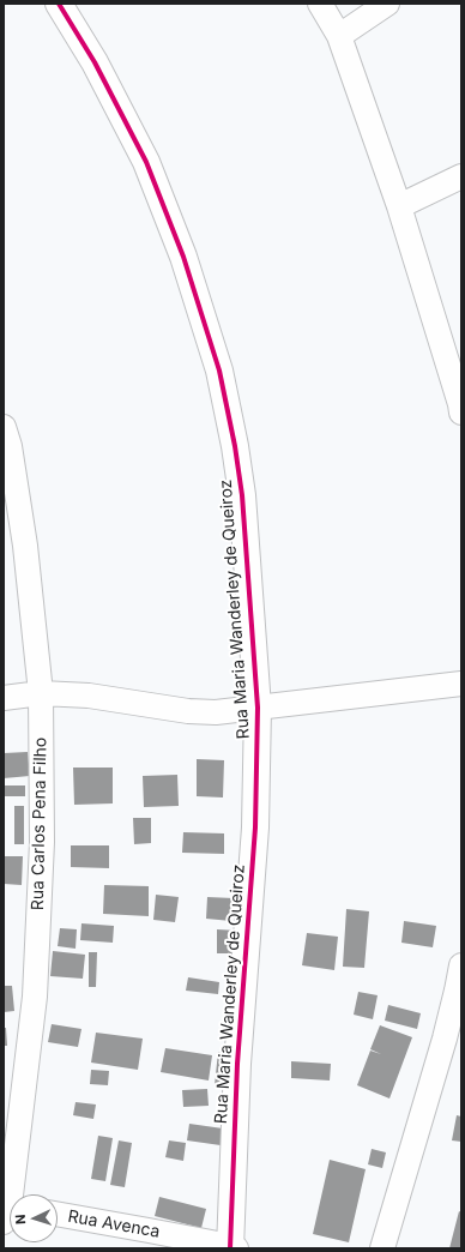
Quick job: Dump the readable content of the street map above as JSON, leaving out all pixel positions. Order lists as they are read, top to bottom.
{
  "streets": {
    "street": ["Rua Maria Wanderley de Queiroz", "Rua Carlos Pena Filho", "Rua Avenca"]
  },
  "crossings": [
    ["Rua Maria Wanderley de Queiroz", "Rua Avenca"]
  ],
  "north": "left"
}
